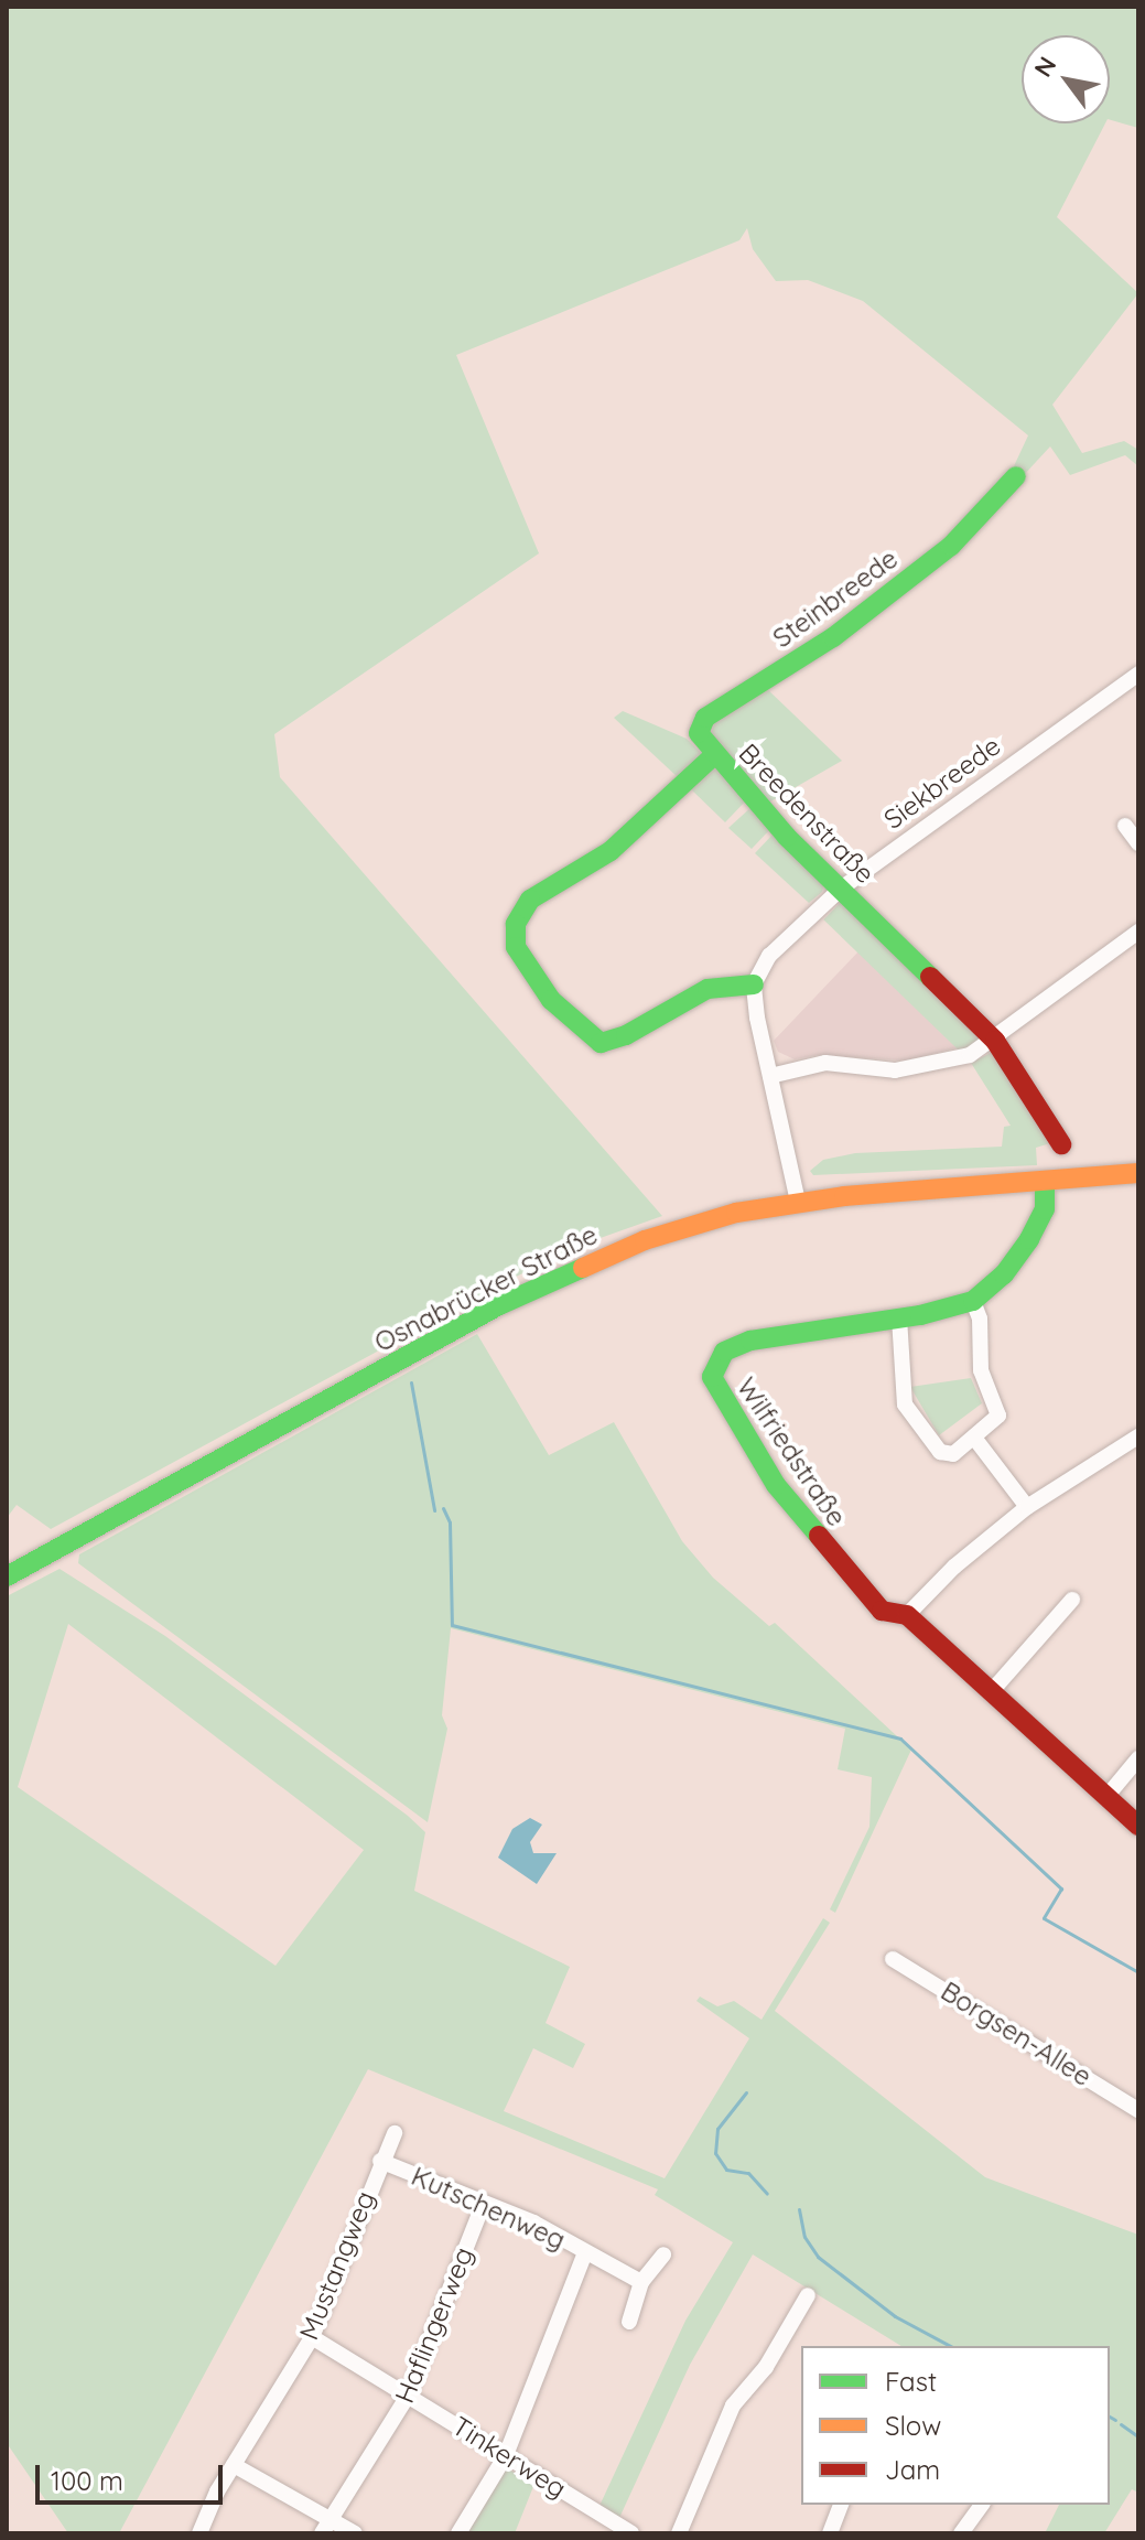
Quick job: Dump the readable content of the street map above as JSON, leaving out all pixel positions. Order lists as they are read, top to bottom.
{
  "streets": {
    "street": [
      "Steinbreede",
      "Siekbreede",
      "Breedenstraße",
      "Osnabrücker Straße",
      "Wilfriedstraße",
      "Borgsen-Allee",
      "Kutschenweg",
      "Mustangweg",
      "Haflingerweg",
      "Tinkerweg"
    ]
  },
  "crossings": [
    ["Steinbreede", "Breedenstraße"],
    ["Siekbreede", "Breedenstraße"],
    ["Osnabrücker Straße", "Wilfriedstraße"],
    ["Kutschenweg", "Mustangweg"],
    ["Kutschenweg", "Haflingerweg"],
    ["Mustangweg", "Tinkerweg"],
    ["Haflingerweg", "Tinkerweg"]
  ],
  "legend": ["Fast", "Slow", "Jam"],
  "scale_bar": "100 m",
  "north": "top left"
}
